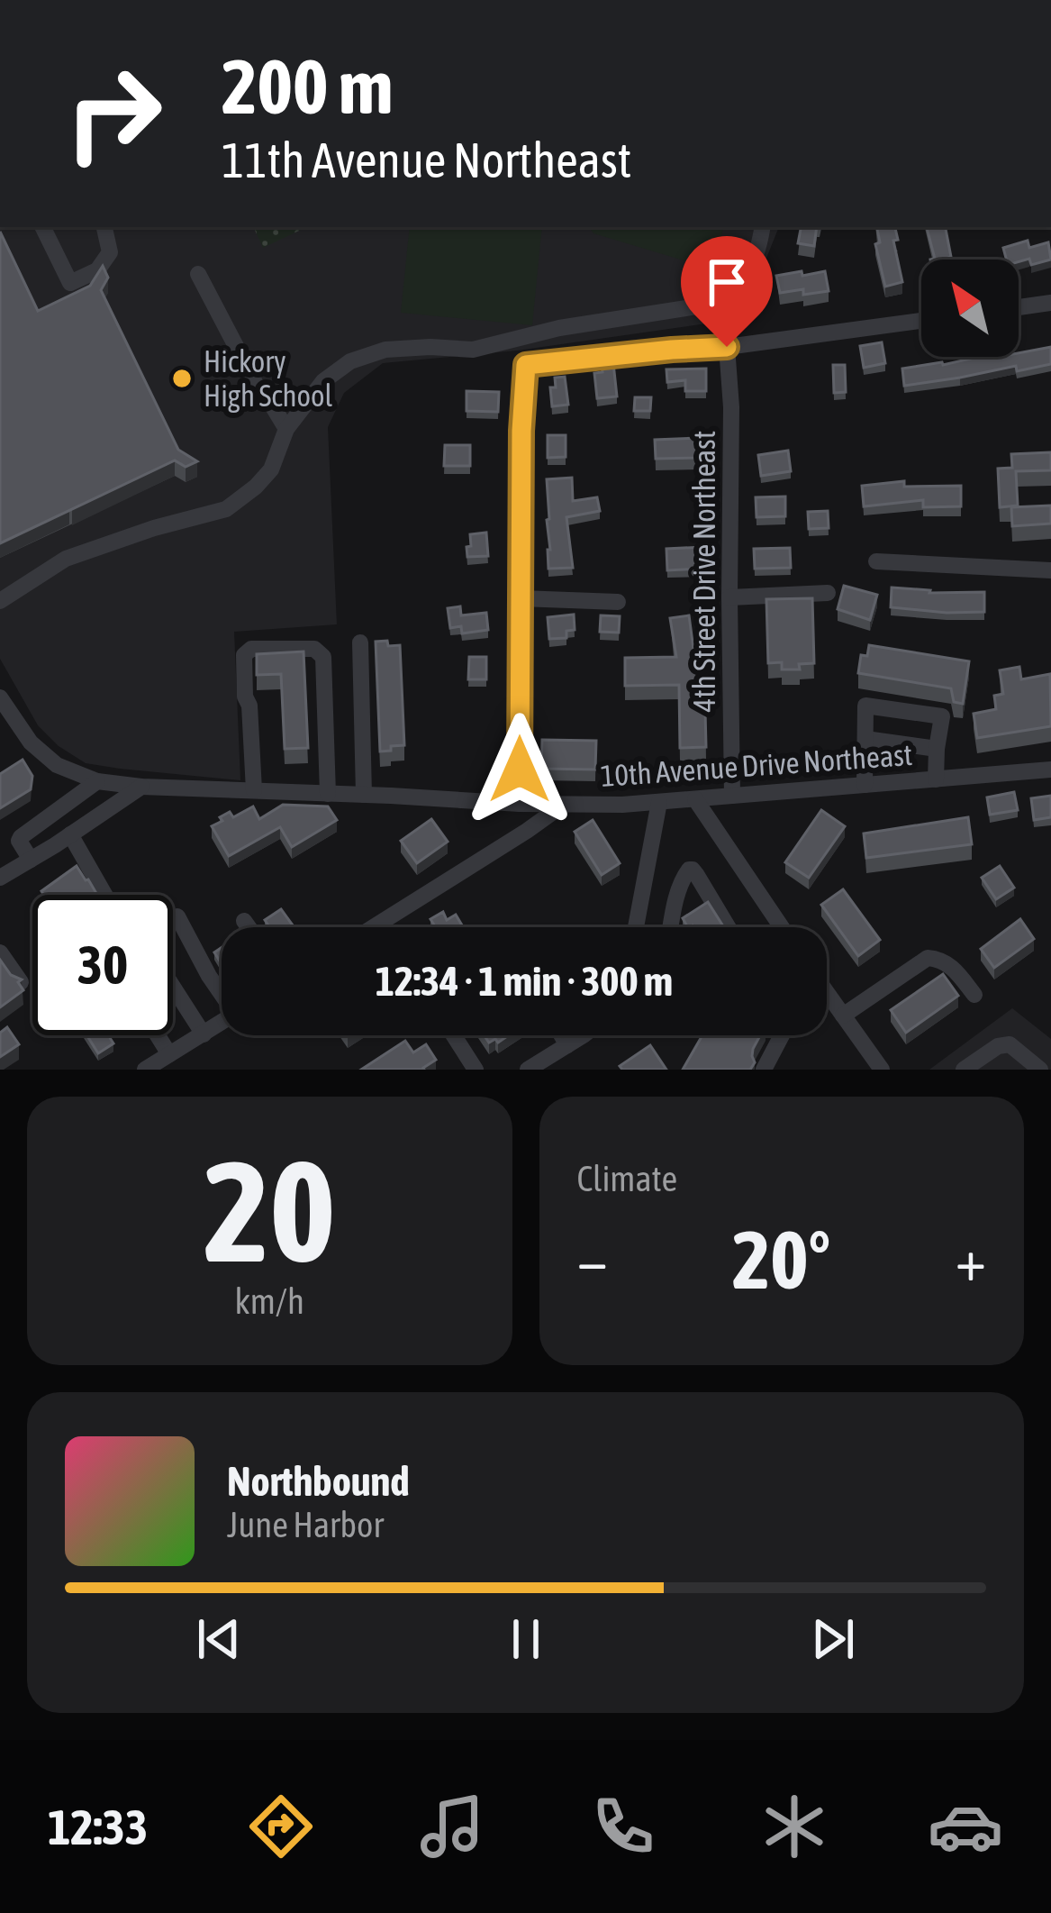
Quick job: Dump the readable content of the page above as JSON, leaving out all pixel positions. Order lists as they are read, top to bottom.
{
  "streets": {
    "street": ["4th Street Drive Northeast", "10th Avenue Drive Northeast"]
  },
  "crossings": [
    ["4th Street Drive Northeast", "10th Avenue Drive Northeast"]
  ],
  "places": ["Hickory High School"],
  "north": "top left",
  "page": {
    "turn": ["200 m", "11th Avenue Northeast"],
    "limit": "30",
    "trip": "12:34 · 1 min · 300 m",
    "tile": [
      ["20", "km/h"],
      "Climate"
    ],
    "heat": ["−", "20°", "+"],
    "song": ["Northbound", "June Harbor"],
    "tabs": "12:33"
  }
}
